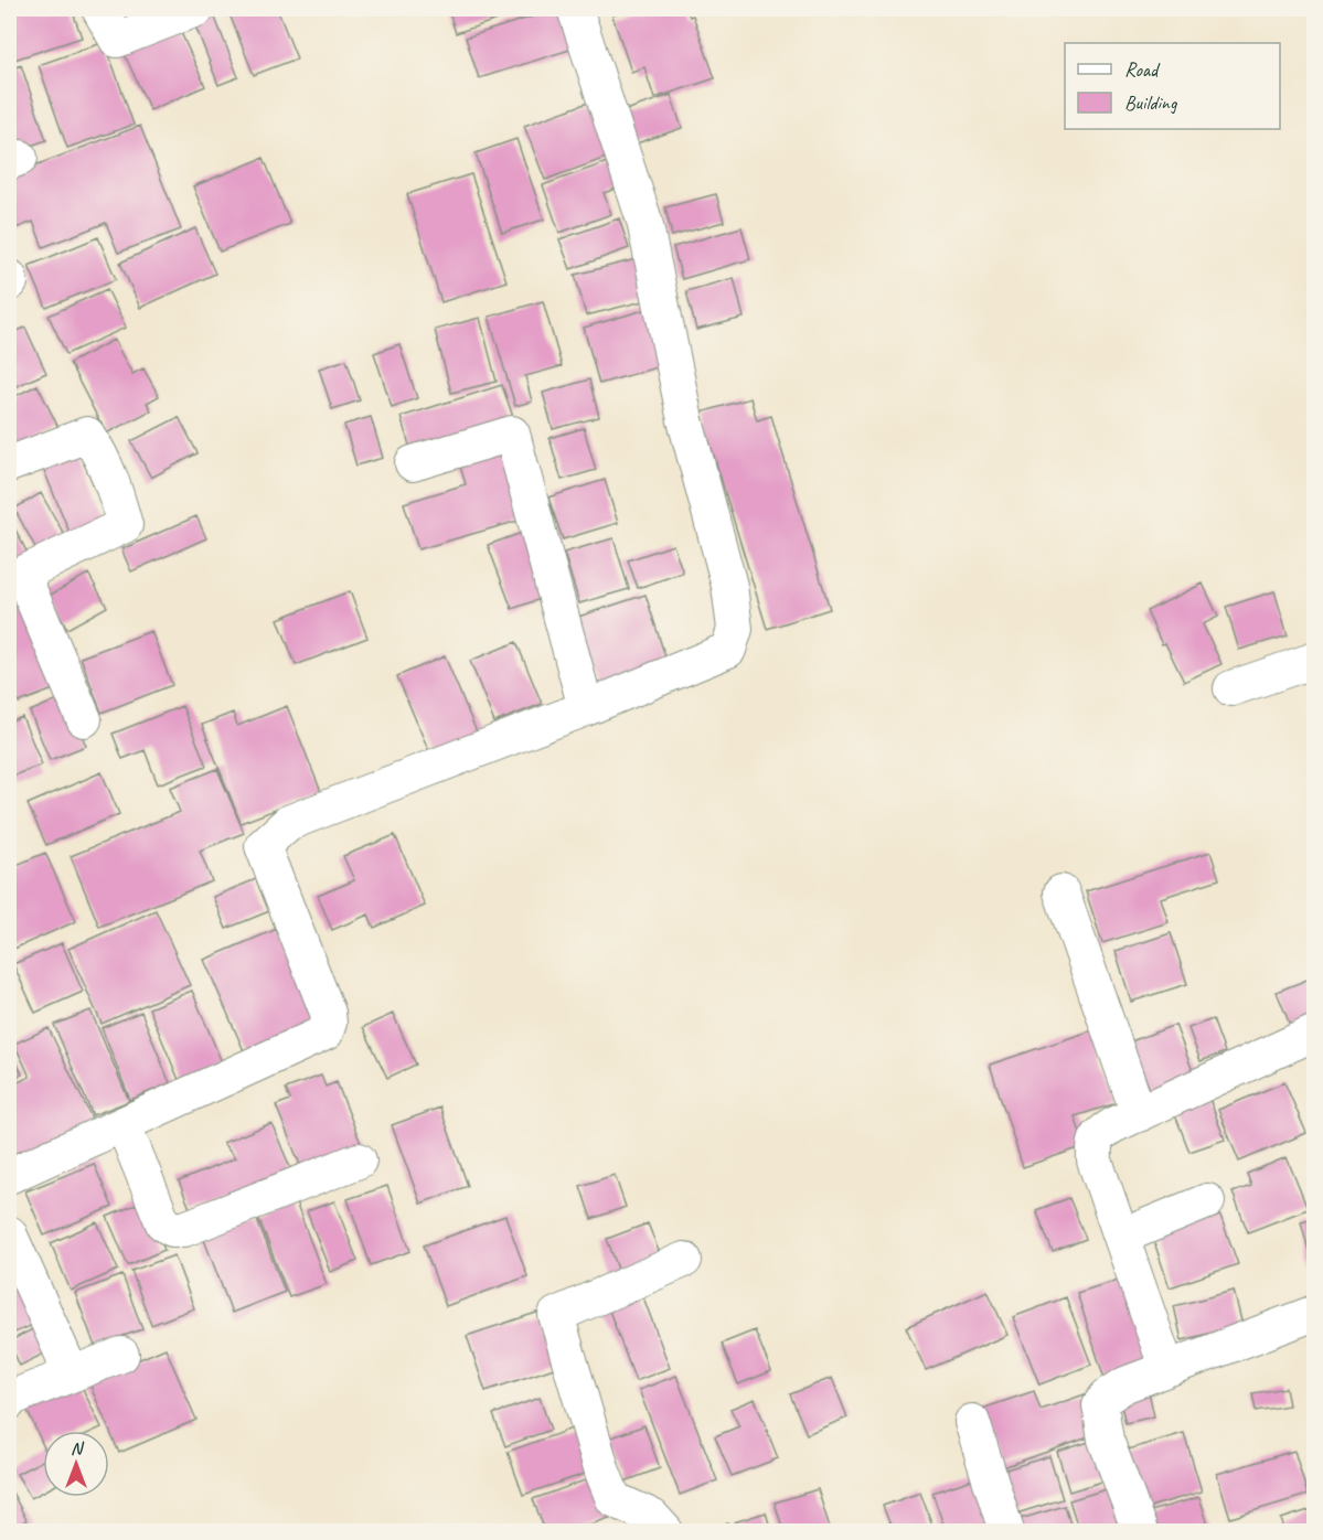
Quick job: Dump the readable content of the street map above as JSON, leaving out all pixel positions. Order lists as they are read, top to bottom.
{
  "legend": ["Road", "Building"],
  "north": "top"
}
